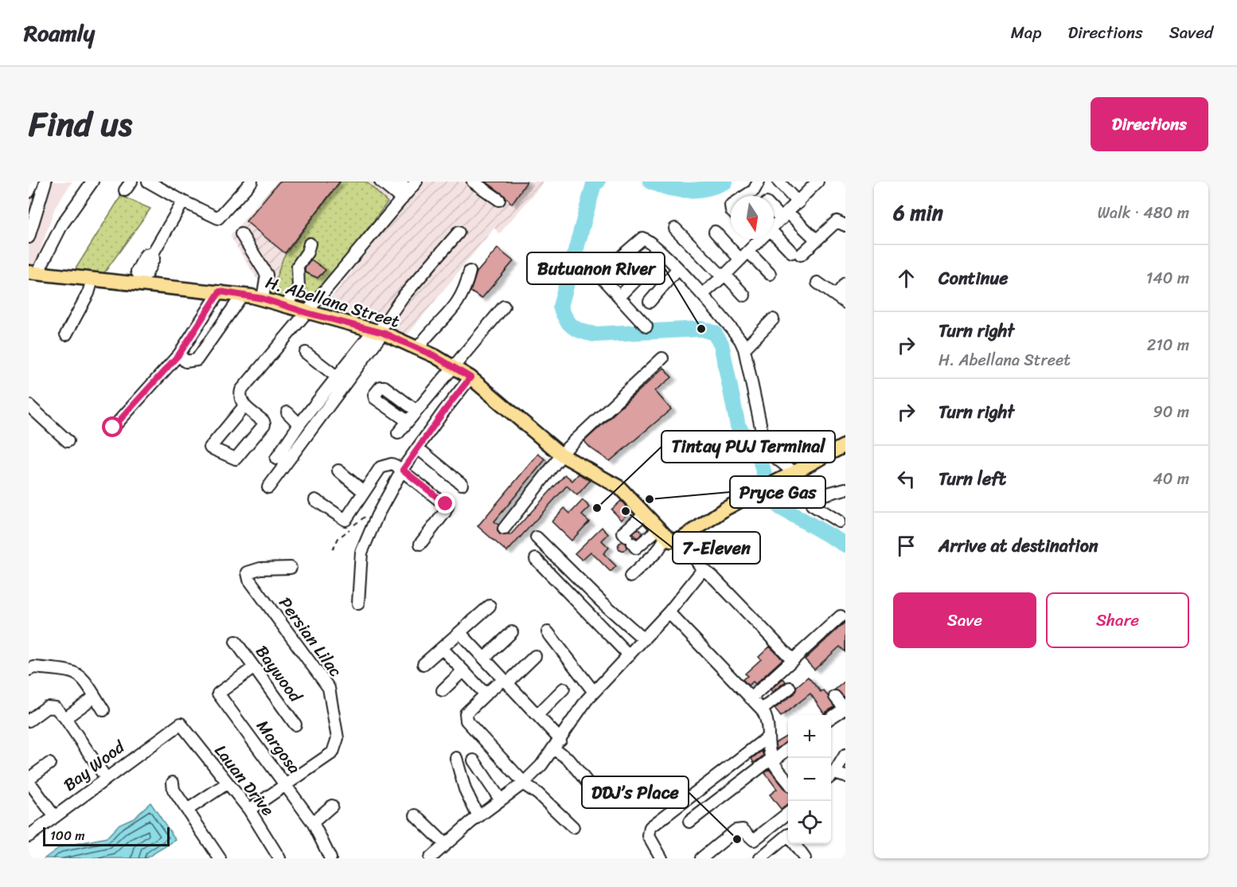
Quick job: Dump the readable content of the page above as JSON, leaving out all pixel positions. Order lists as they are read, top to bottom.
{
  "streets": {
    "main road": ["H. Abellana Street"],
    "street": [
      "Persian Lilac",
      "Baywood",
      "Margosa",
      "Bay Wood",
      "Lauan Drive"
    ]
  },
  "crossings": [
    ["Persian Lilac", "Margosa"],
    ["Persian Lilac", "Lauan Drive"],
    ["Baywood", "Margosa"],
    ["Bay Wood", "Lauan Drive"]
  ],
  "places": [
    "Butuanon River",
    "Pryce Gas",
    "Tintay PUJ Terminal",
    "7-Eleven",
    "DDJ’s Place"
  ],
  "scale_bar": "100 m",
  "north": "bottom",
  "page": {
    "header": "Roamly",
    "nav": ["Map", "Directions", "Saved"],
    "title": "Find us",
    "buttons": [
      "Directions",
      ["Save", "Share"]
    ],
    "heading": ["6 min", "Walk · 480 m"],
    "list": [
      ["Continue", "140 m"],
      ["Turn right", "H. Abellana Street", "210 m"],
      ["Turn right", "90 m"],
      ["Turn left", "40 m"],
      "Arrive at destination"
    ],
    "map_buttons": ["+", "−"],
    "scale": "100 m"
  }
}
